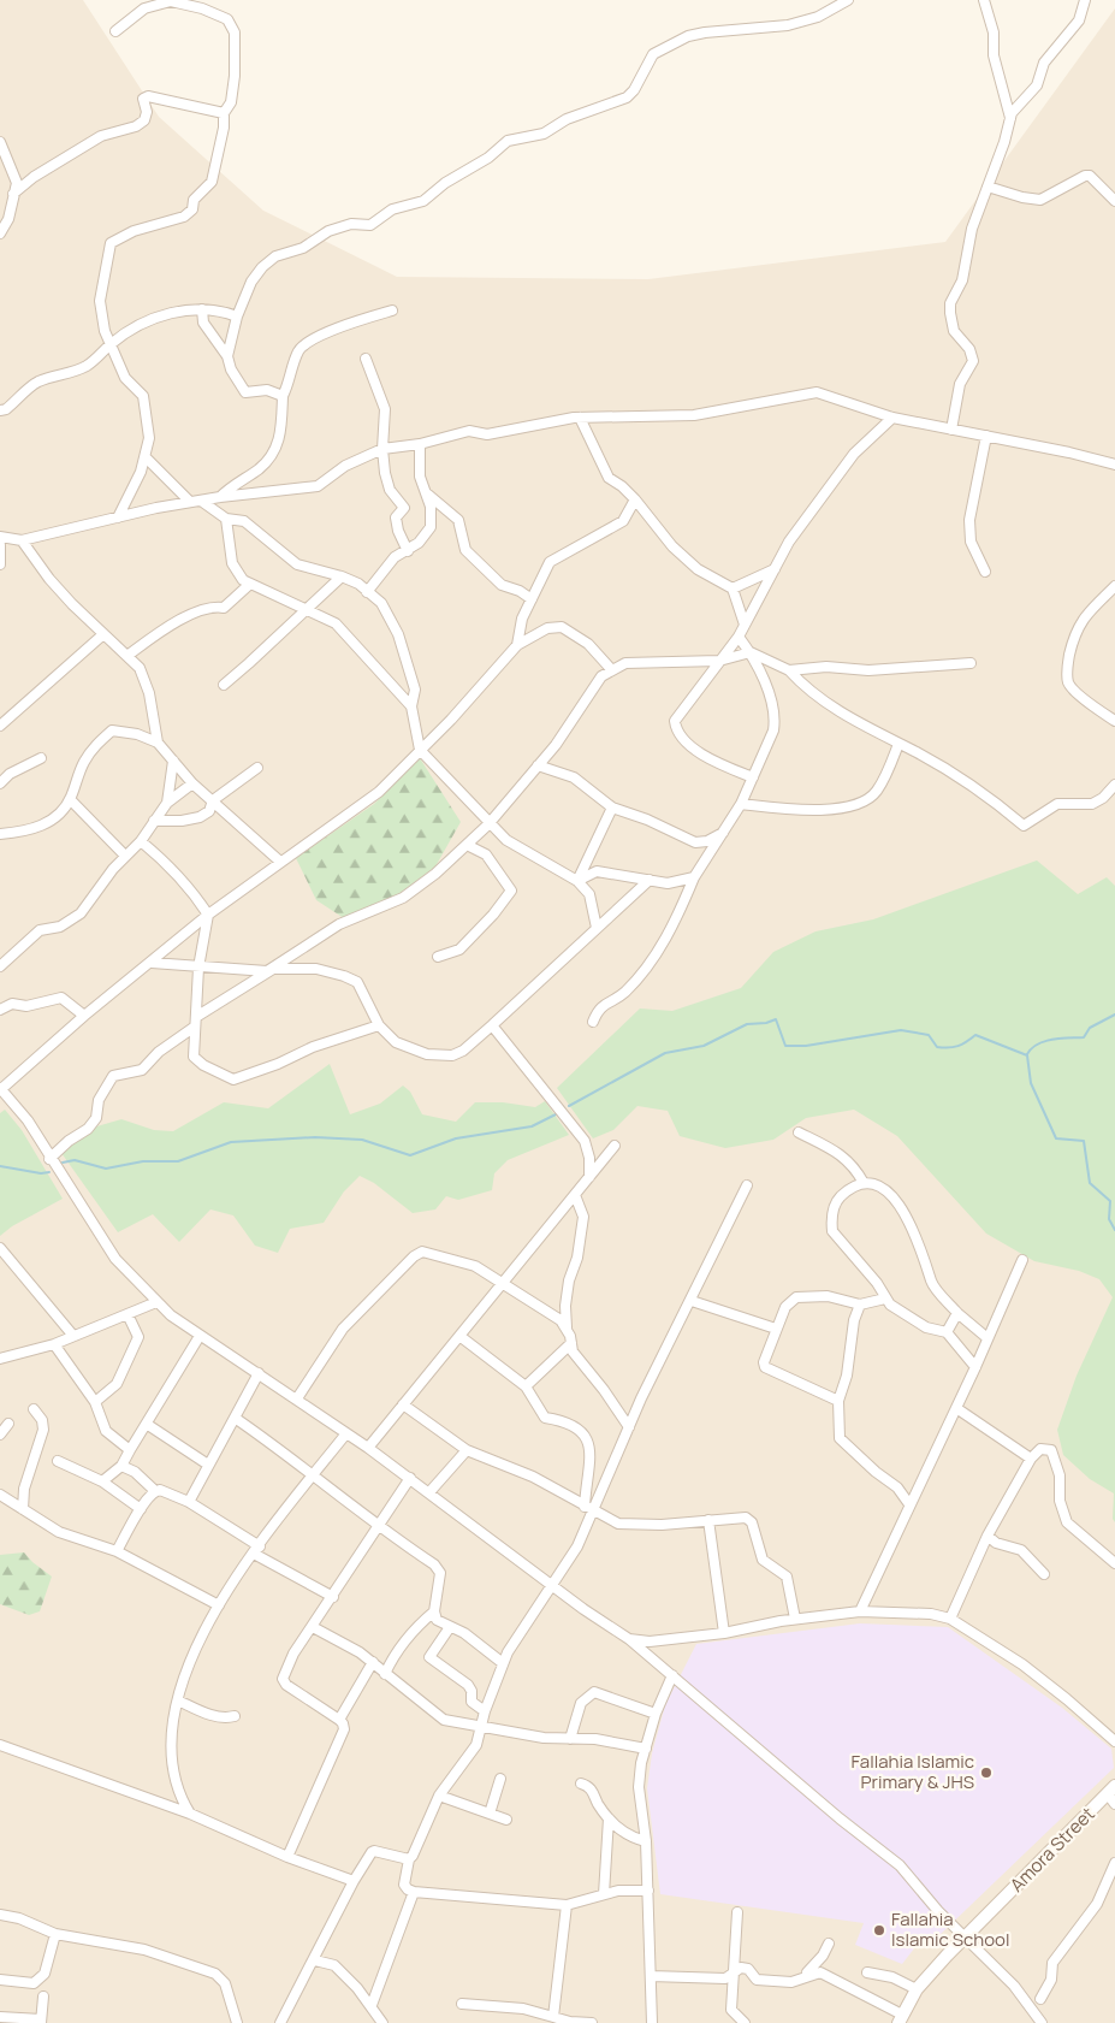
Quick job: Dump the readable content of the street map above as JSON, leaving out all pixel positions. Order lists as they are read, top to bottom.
{
  "streets": {
    "street": ["Amora Street"]
  },
  "places": ["Fallahia Islamic Primary & JHS", "Fallahia Islamic School"]
}
